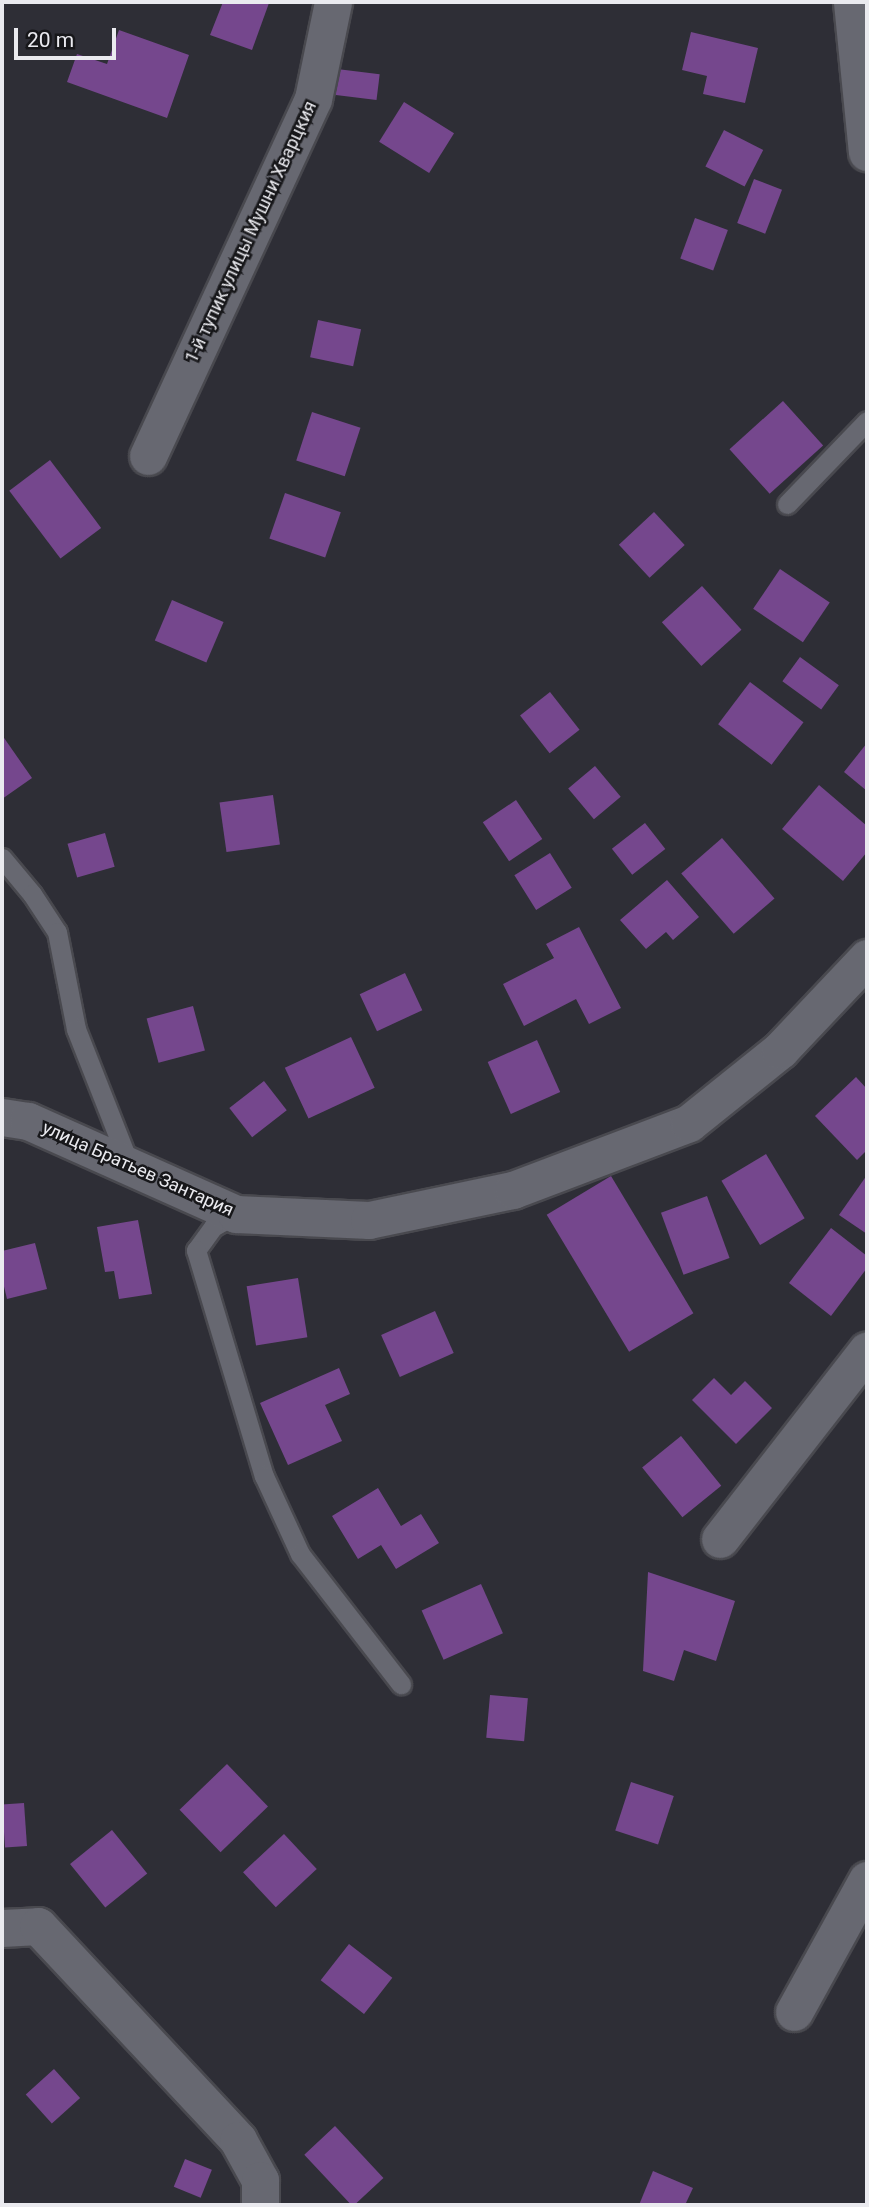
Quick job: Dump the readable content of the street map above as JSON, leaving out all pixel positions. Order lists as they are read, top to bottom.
{
  "streets": {
    "street": ["1-й тупик улицы Мушни Хварцкия", "улица Братьев Зантария"]
  },
  "scale_bar": "20 m"
}
